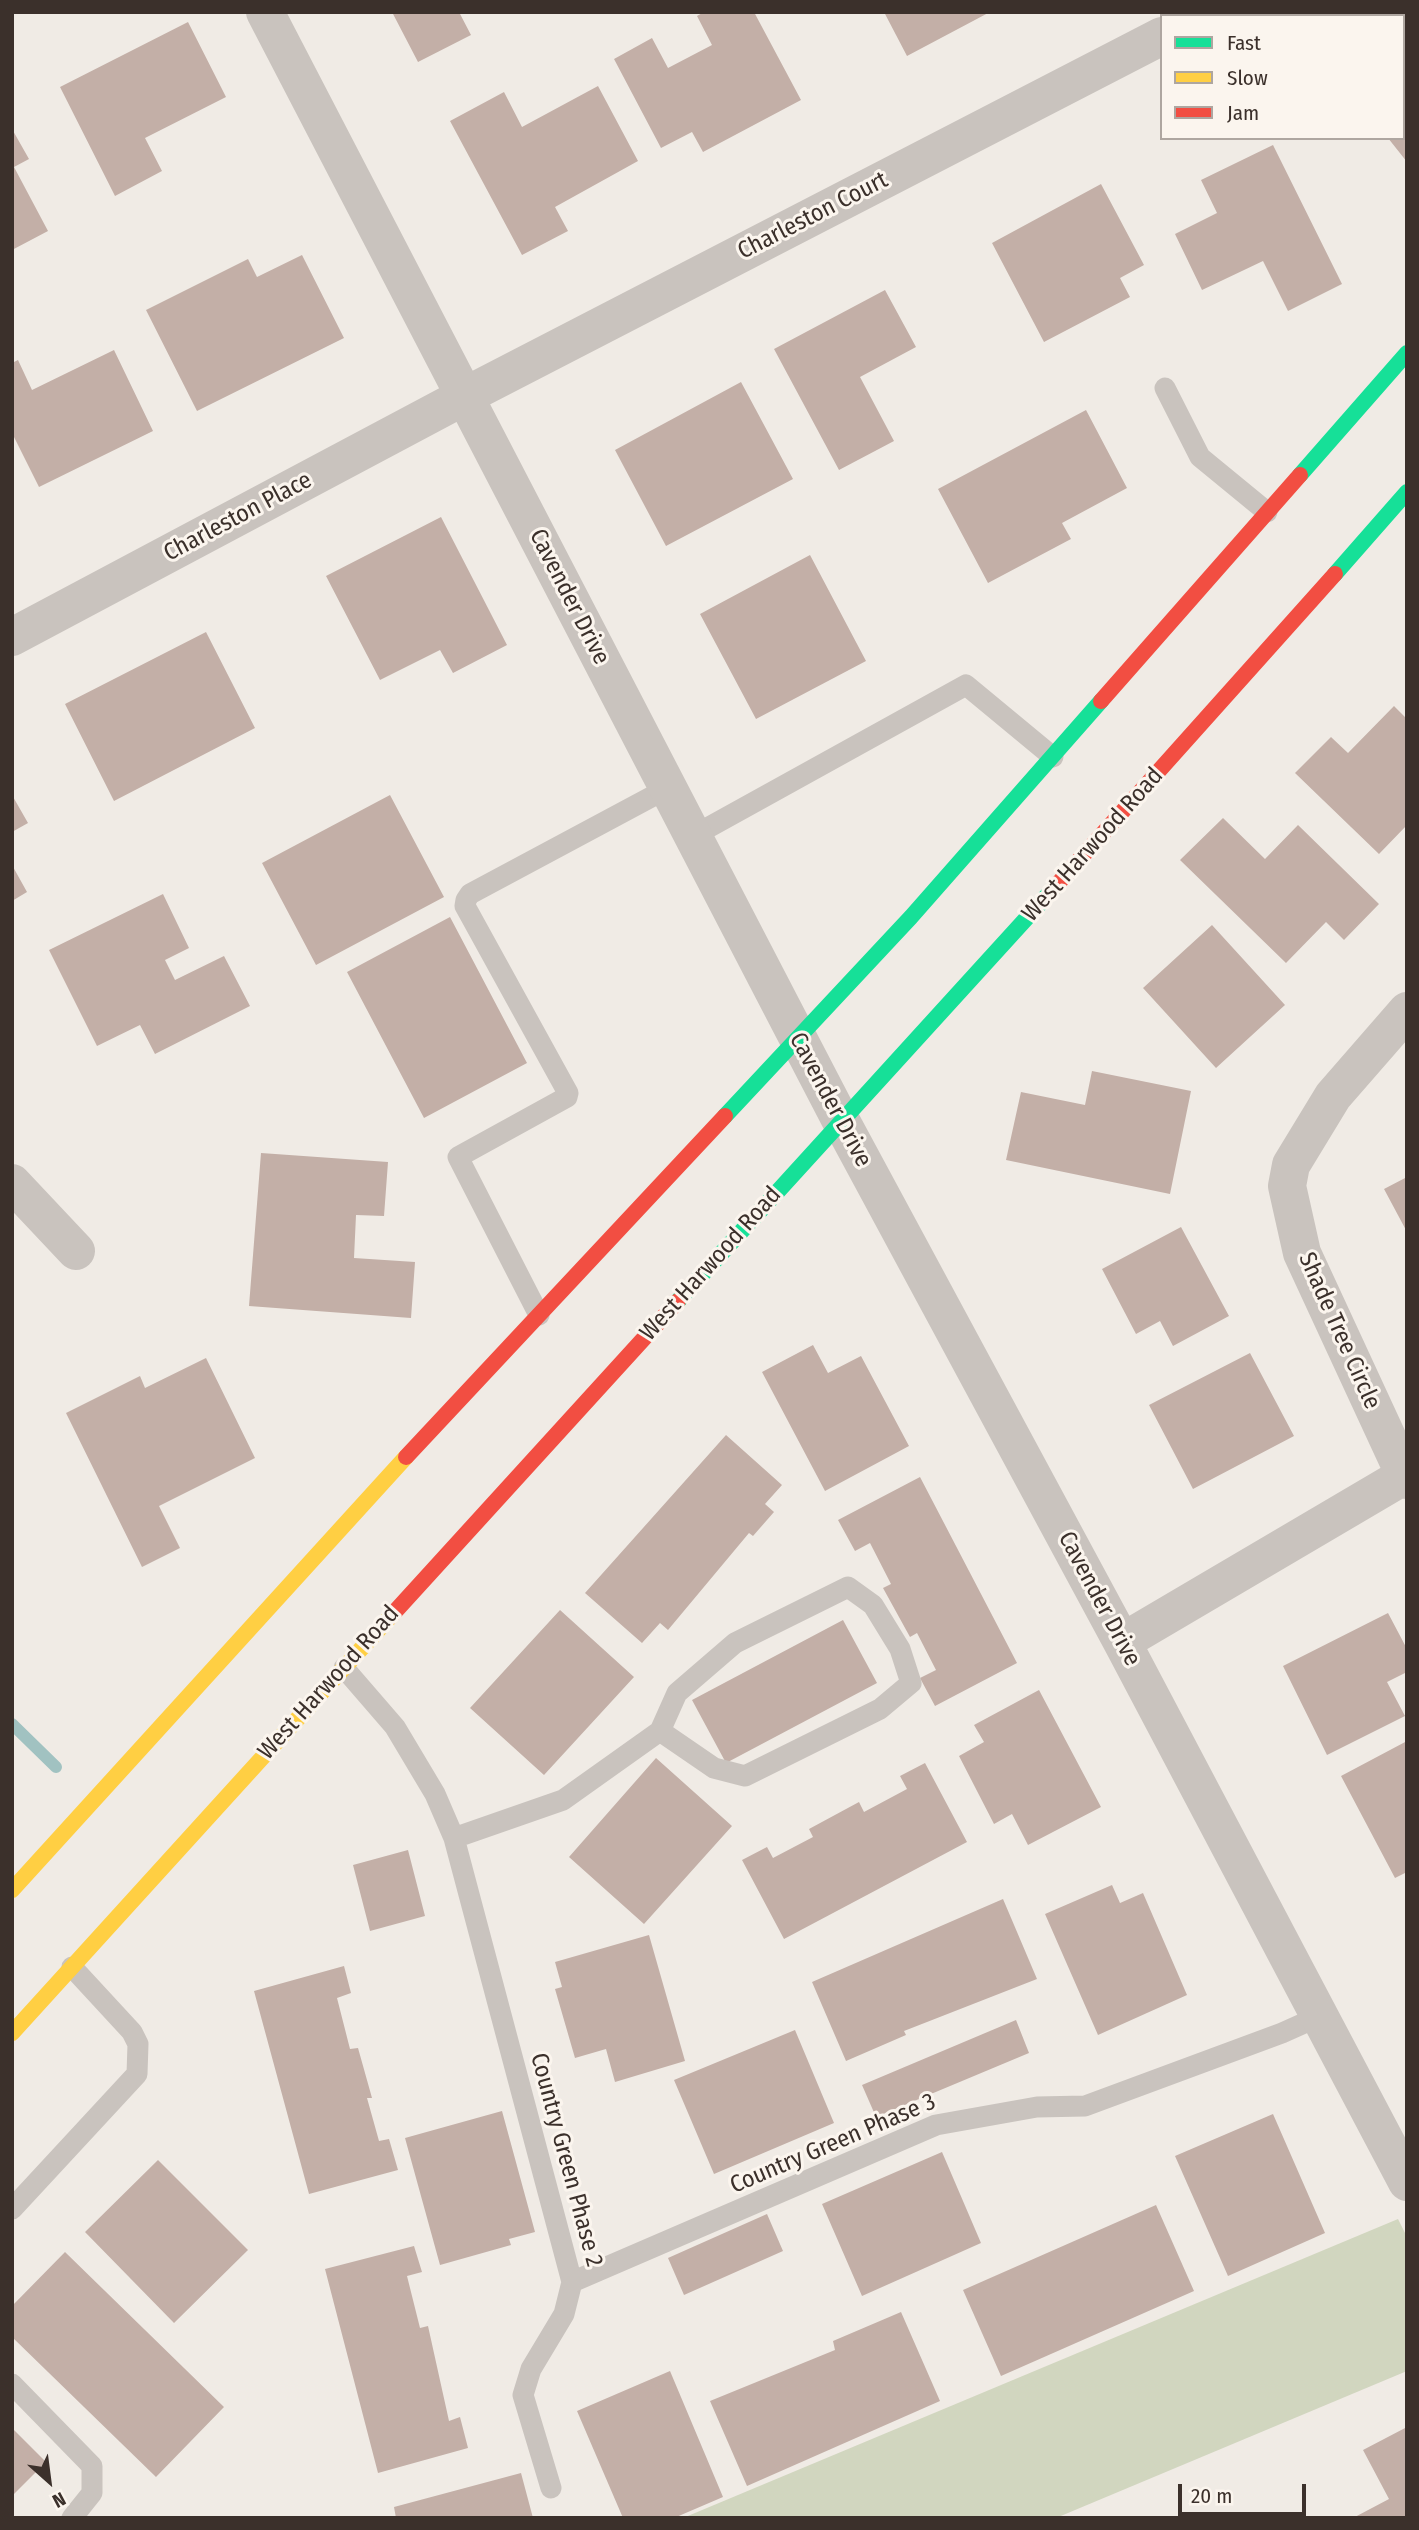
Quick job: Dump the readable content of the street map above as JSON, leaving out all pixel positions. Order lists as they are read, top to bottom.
{
  "streets": {
    "main road": ["West Harwood Road"],
    "street": [
      "Charleston Court",
      "Charleston Place",
      "Cavender Drive",
      "Shade Tree Circle"
    ],
    "lane": ["Country Green Phase 3", "Country Green Phase 2"]
  },
  "crossings": [
    ["Charleston Court", "Charleston Place"],
    ["Charleston Court", "Cavender Drive"],
    ["Charleston Place", "Cavender Drive"],
    ["Cavender Drive", "West Harwood Road"],
    ["Cavender Drive", "Shade Tree Circle"],
    ["Cavender Drive", "Country Green Phase 3"],
    ["West Harwood Road", "Country Green Phase 2"],
    ["Country Green Phase 3", "Country Green Phase 2"]
  ],
  "legend": ["Fast", "Slow", "Jam"],
  "scale_bar": "20 m",
  "north": "bottom right"
}
